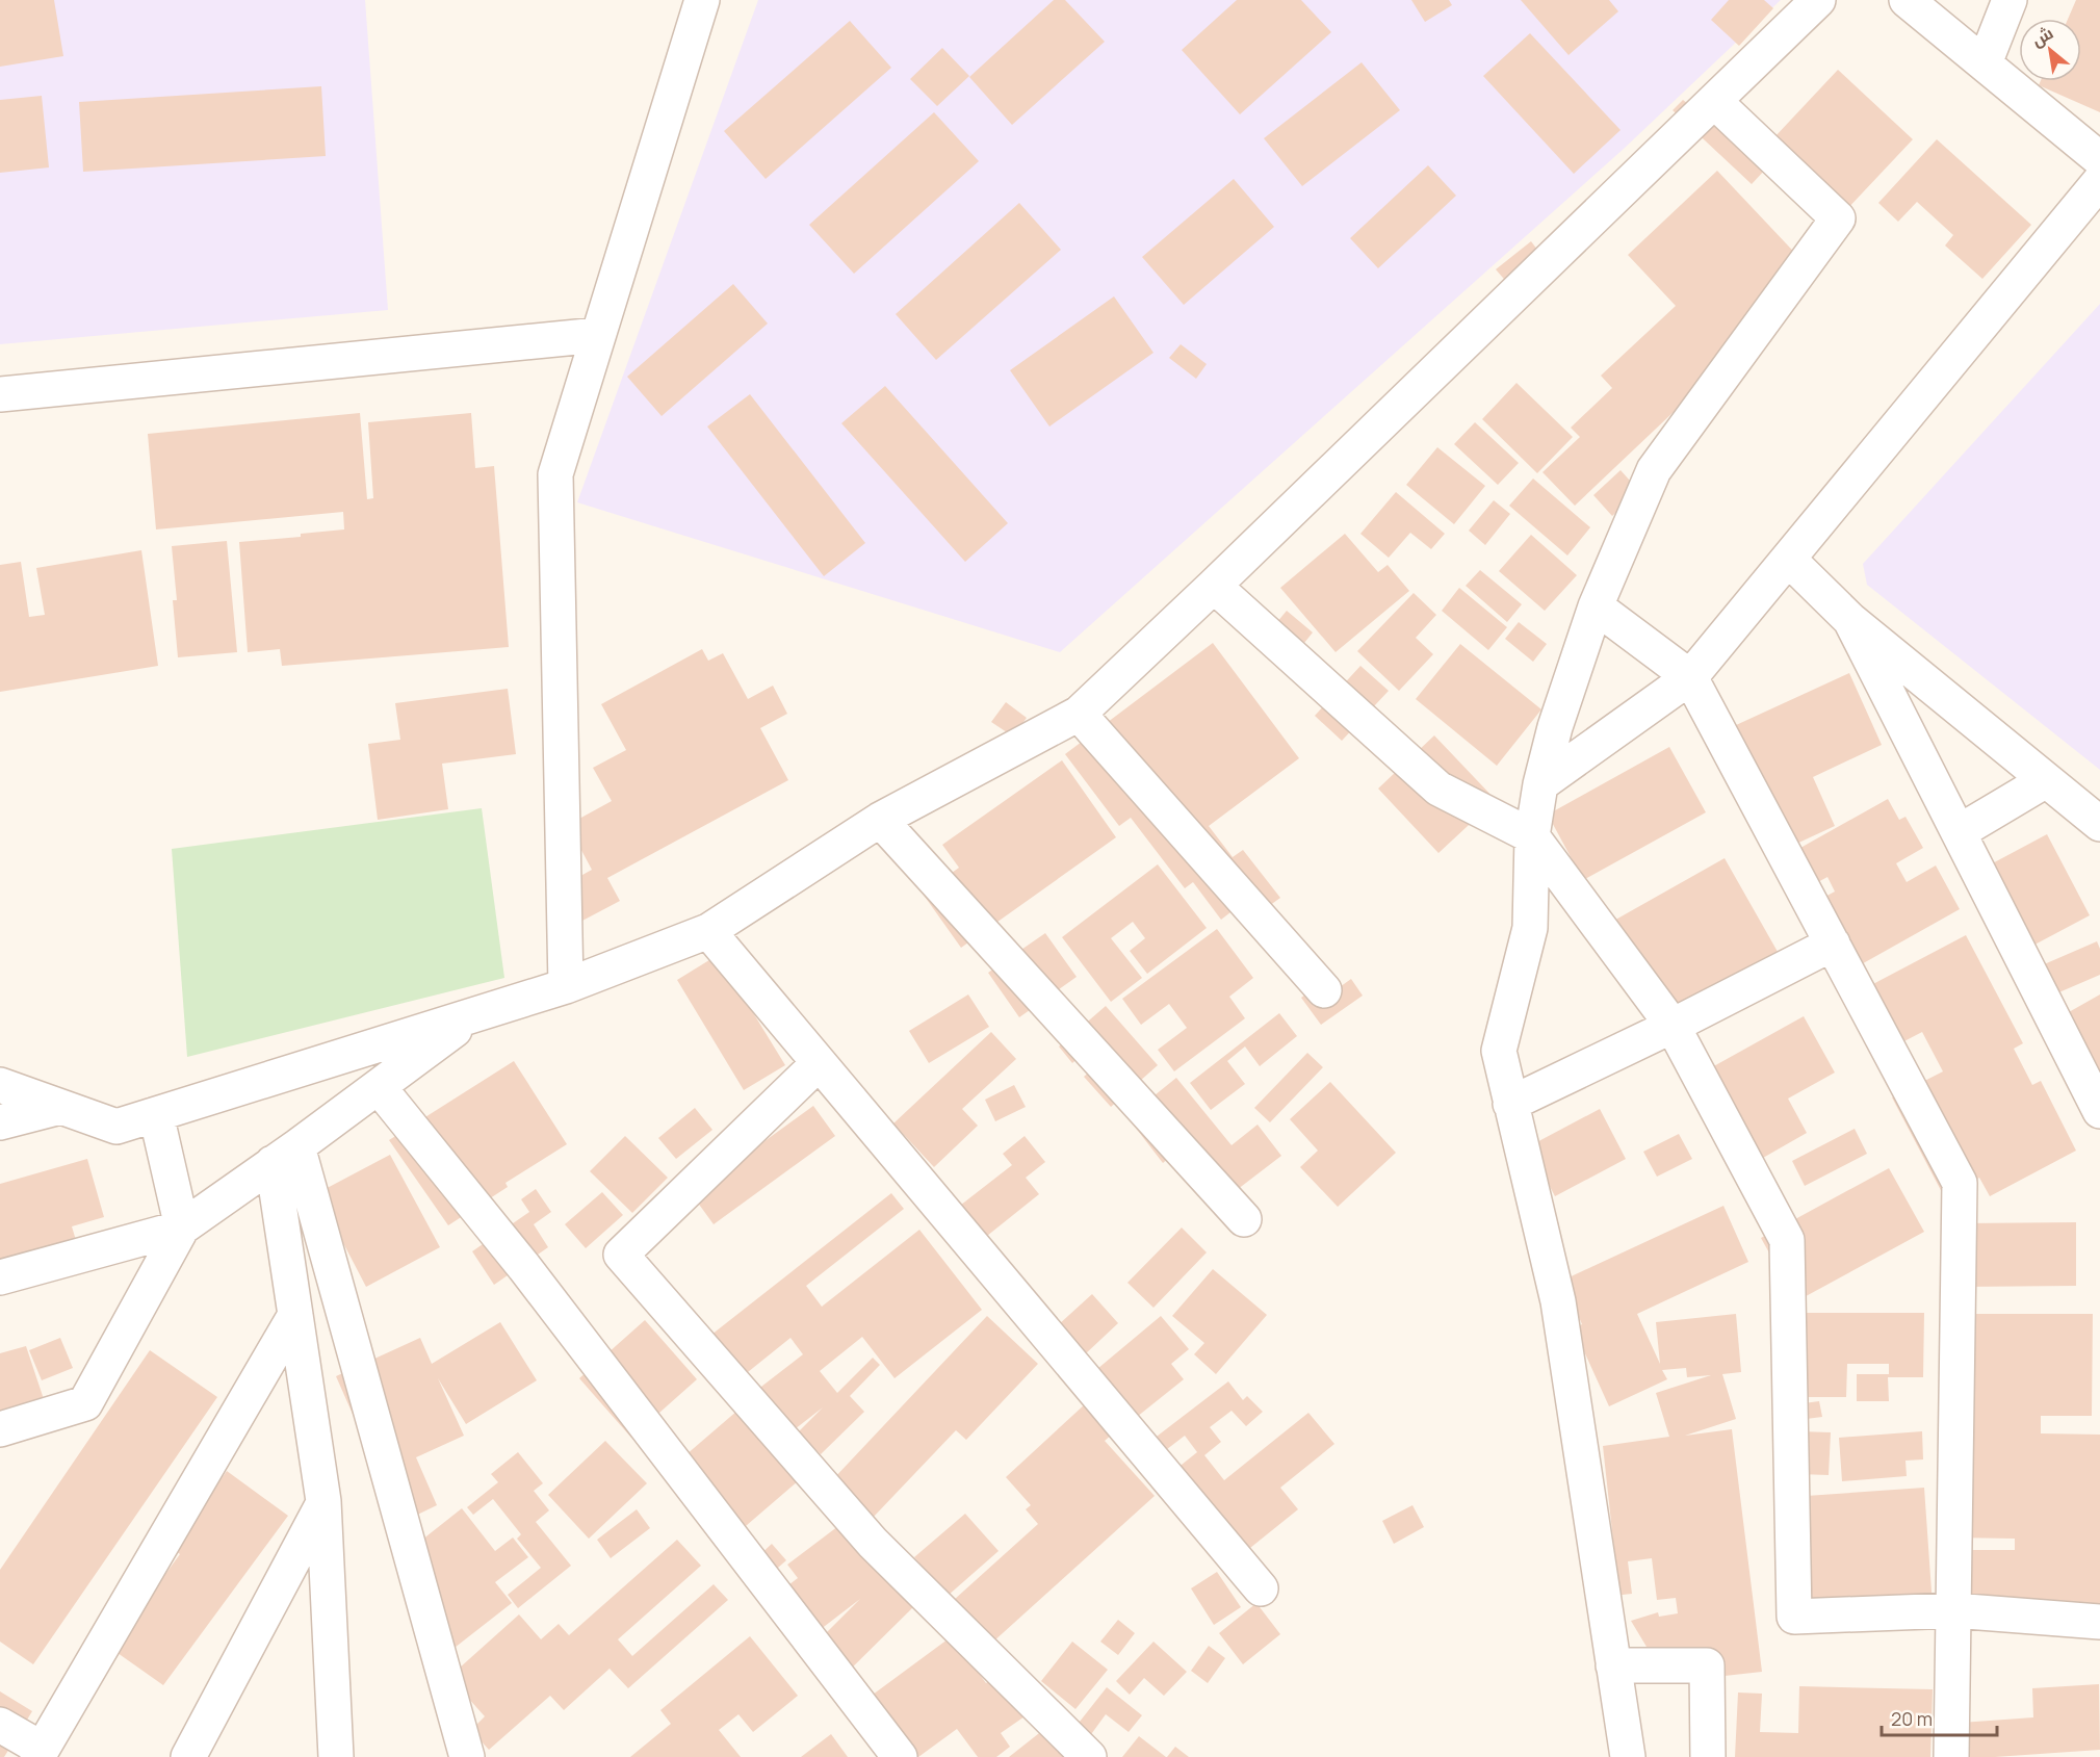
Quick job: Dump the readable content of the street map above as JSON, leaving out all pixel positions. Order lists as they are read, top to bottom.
{
  "scale_bar": "20 m",
  "north": "top left"
}
